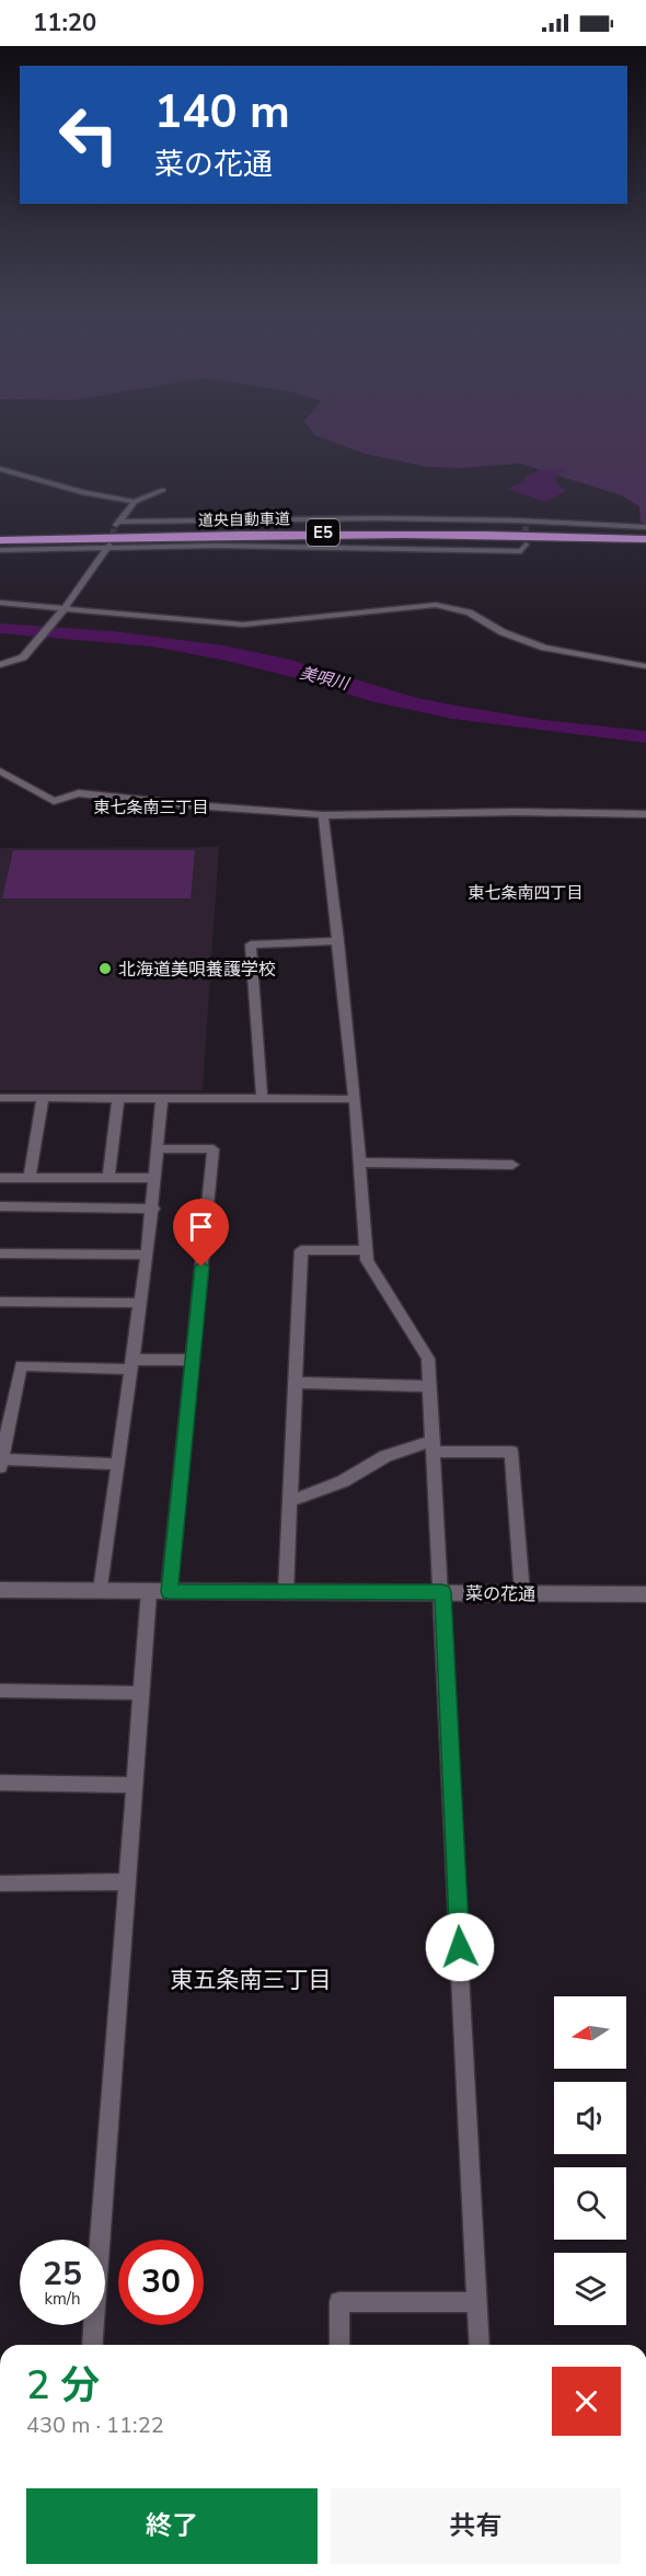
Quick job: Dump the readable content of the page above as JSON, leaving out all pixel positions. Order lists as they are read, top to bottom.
{
  "streets": {
    "highway": ["道央自動車道", "E5"],
    "street": ["菜の花通"]
  },
  "districts": ["東七条南三丁目", "東七条南四丁目", "東五条南三丁目"],
  "water": ["美唄川"],
  "places": ["北海道美唄養護学校"],
  "north": "left",
  "page": {
    "status": "11:20",
    "turn": ["140 m", "菜の花通"],
    "speed": "25 km/h",
    "limit": "30",
    "heading": ["2 分", "430 m · 11:22"],
    "buttons": ["終了", "共有"]
  }
}
